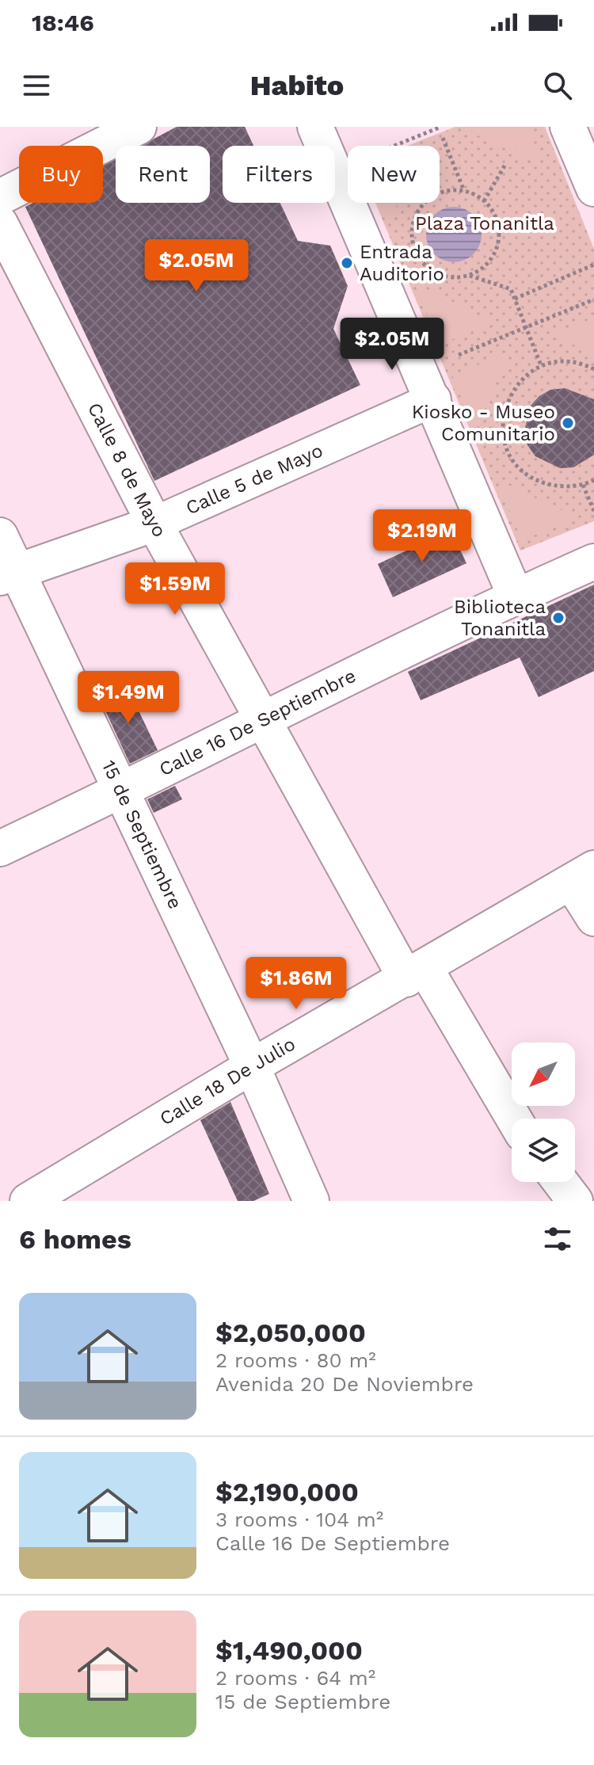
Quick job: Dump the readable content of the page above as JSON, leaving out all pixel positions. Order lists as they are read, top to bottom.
{
  "streets": {
    "street": [
      "Calle 8 de Mayo",
      "Calle 5 de Mayo",
      "Calle 16 De Septiembre",
      "15 de Septiembre",
      "Calle 18 De Julio"
    ]
  },
  "crossings": [
    ["Calle 8 de Mayo", "Calle 5 de Mayo"],
    ["Calle 8 de Mayo", "Calle 16 De Septiembre"],
    ["Calle 8 de Mayo", "Calle 18 De Julio"],
    ["Calle 5 de Mayo", "15 de Septiembre"],
    ["Calle 16 De Septiembre", "15 de Septiembre"],
    ["15 de Septiembre", "Calle 18 De Julio"]
  ],
  "parks": ["Plaza Tonanitla"],
  "places": ["Entrada Auditorio", "Kiosko - Museo Comunitario", "Biblioteca Tonanitla"],
  "north": "bottom left",
  "page": {
    "status": "18:46",
    "header": "Habito",
    "chip": [
      "Buy",
      "Rent",
      "Filters",
      "New"
    ],
    "price": [
      "$2.05M",
      "$2.05M",
      "$2.19M",
      "$1.59M",
      "$1.49M",
      "$1.86M"
    ],
    "heading": "6 homes",
    "list": [
      {
        "name": "$2,050,000",
        "note": "2 rooms · 80 m² · Avenida 20 De Noviembre"
      },
      {
        "name": "$2,190,000",
        "note": "3 rooms · 104 m² · Calle 16 De Septiembre"
      },
      {
        "name": "$1,490,000",
        "note": "2 rooms · 64 m² · 15 de Septiembre"
      }
    ]
  }
}
